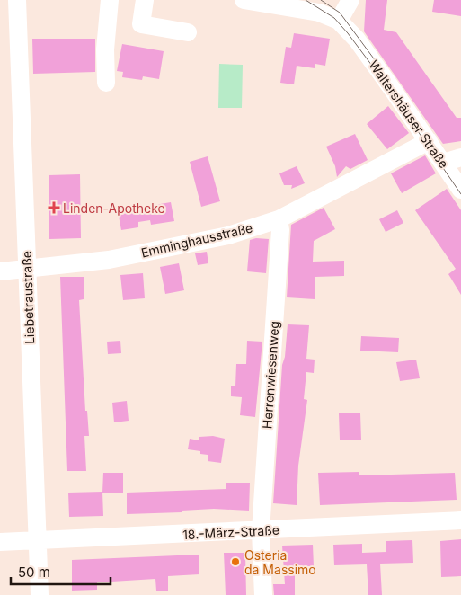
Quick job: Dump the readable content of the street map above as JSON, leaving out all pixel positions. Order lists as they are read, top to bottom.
{
  "streets": {
    "street": [
      "Waltershäuser Straße",
      "Emminghausstraße",
      "Liebetraustraße",
      "Herrenwiesenweg",
      "18.-März-Straße"
    ]
  },
  "crossings": [
    ["Waltershäuser Straße", "Emminghausstraße"],
    ["Emminghausstraße", "Liebetraustraße"],
    ["Emminghausstraße", "Herrenwiesenweg"],
    ["Liebetraustraße", "18.-März-Straße"],
    ["Herrenwiesenweg", "18.-März-Straße"]
  ],
  "places": {
    "health": ["Linden-Apotheke"],
    "other": ["Osteria da Massimo"]
  },
  "scale_bar": "50 m"
}
